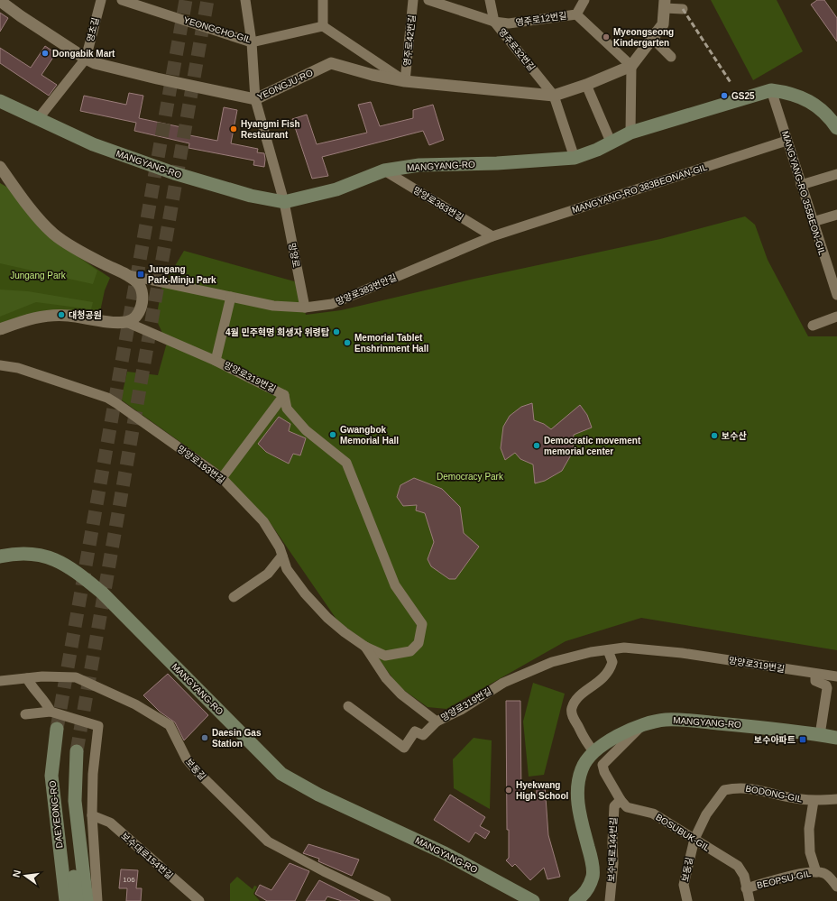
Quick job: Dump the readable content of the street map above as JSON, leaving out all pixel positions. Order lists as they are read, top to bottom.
{
  "streets": {
    "main road": ["MANGYANG-RO", "DAEYEONG-RO"],
    "street": [
      "영주로12번길",
      "영초길",
      "YEONGCHO-GIL",
      "영주로42번길",
      "영주로32번길",
      "YEONGJU-RO",
      "MANGYANG-RO 383BEONAN-GIL",
      "MANGYANG-RO 355BEON-GIL",
      "망양로383번길",
      "망양로",
      "망양로383번안길",
      "망양로319번길",
      "망양로193번길",
      "보동길",
      "BODONG-GIL",
      "BOSUBUK-GIL",
      "보수대로144번길",
      "보수대로154번길",
      "BEOPSU-GIL"
    ]
  },
  "crossings": [
    ["영주로12번길", "영주로32번길"],
    ["영초길", "YEONGJU-RO"],
    ["YEONGCHO-GIL", "망양로"],
    ["영주로42번길", "YEONGJU-RO"],
    ["영주로32번길", "YEONGJU-RO"],
    ["YEONGJU-RO", "망양로"],
    ["MANGYANG-RO", "MANGYANG-RO 355BEON-GIL"],
    ["MANGYANG-RO", "망양로383번길"],
    ["MANGYANG-RO", "망양로"],
    ["MANGYANG-RO", "BOSUBUK-GIL"],
    ["MANGYANG-RO 383BEONAN-GIL", "MANGYANG-RO 355BEON-GIL"],
    ["MANGYANG-RO 383BEONAN-GIL", "망양로383번길"],
    ["MANGYANG-RO 383BEONAN-GIL", "망양로383번안길"],
    ["망양로383번길", "망양로383번안길"],
    ["망양로", "망양로383번안길"],
    ["망양로319번길", "망양로193번길"],
    ["보동길", "BODONG-GIL"],
    ["보동길", "BOSUBUK-GIL"],
    ["BODONG-GIL", "BOSUBUK-GIL"],
    ["BOSUBUK-GIL", "보수대로144번길"],
    ["BOSUBUK-GIL", "BEOPSU-GIL"]
  ],
  "parks": ["Jungang Park", "Democracy Park"],
  "places": {
    "other": [
      "Myeongseong Kindergarten",
      "Dongabik Mart",
      "GS25",
      "Hyangmi Fish Restaurant",
      "대청공원",
      "4월 민주혁명 희생자 위령탑",
      "Memorial Tablet Enshrinment Hall",
      "Gwangbok Memorial Hall",
      "보수산",
      "Democratic movement memorial center",
      "Daesin Gas Station",
      "Hyekwang High School"
    ],
    "transit": ["Jungang Park-Minju Park", "보수아파트"]
  },
  "house_numbers": ["106"],
  "north": "left"
}
